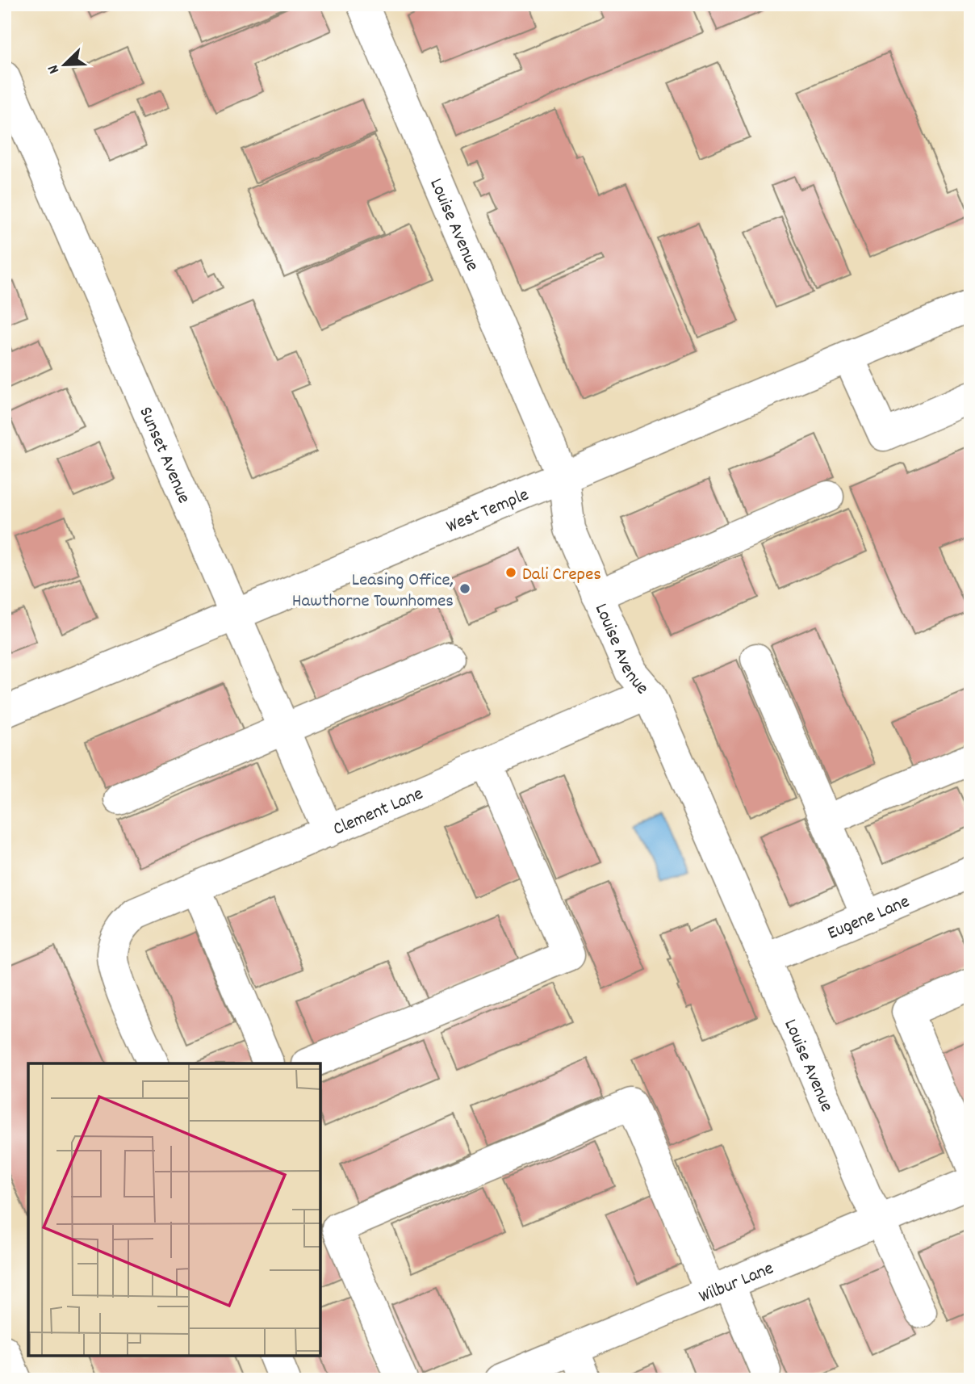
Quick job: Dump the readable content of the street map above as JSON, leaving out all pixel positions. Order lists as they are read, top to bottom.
{
  "streets": {
    "street": [
      "Louise Avenue",
      "Sunset Avenue",
      "West Temple",
      "Clement Lane",
      "Eugene Lane",
      "Wilbur Lane"
    ]
  },
  "crossings": [
    ["Louise Avenue", "West Temple"],
    ["Louise Avenue", "Clement Lane"],
    ["Louise Avenue", "Eugene Lane"],
    ["Louise Avenue", "Wilbur Lane"],
    ["Sunset Avenue", "West Temple"],
    ["Sunset Avenue", "Clement Lane"]
  ],
  "places": ["Dali Crepes", "Leasing Office, Hawthorne Townhomes"],
  "north": "bottom left"
}
